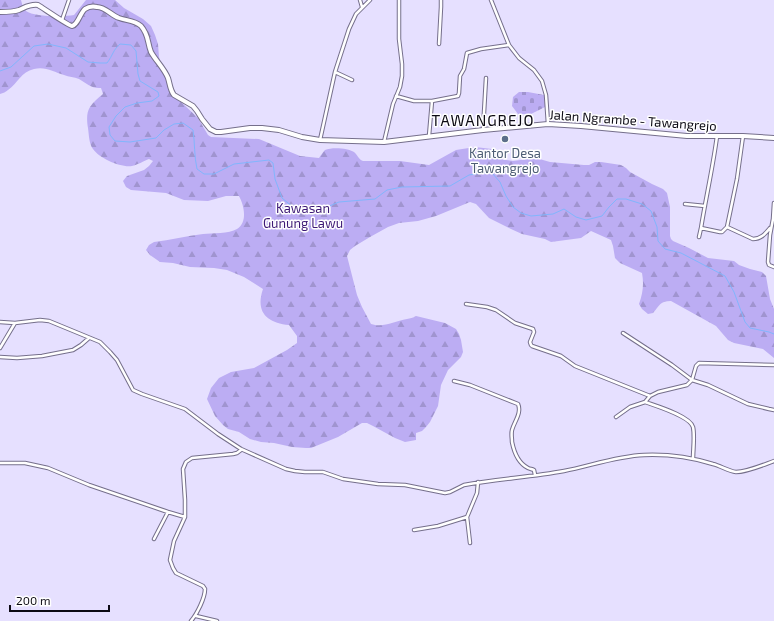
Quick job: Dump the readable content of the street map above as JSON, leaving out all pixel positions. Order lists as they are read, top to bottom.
{
  "streets": {
    "main road": ["Jalan Ngrambe - Tawangrejo"]
  },
  "districts": ["TAWANGREJO"],
  "parks": ["Kawasan Gunung Lawu"],
  "places": ["Kantor Desa Tawangrejo"],
  "scale_bar": "200 m"
}
